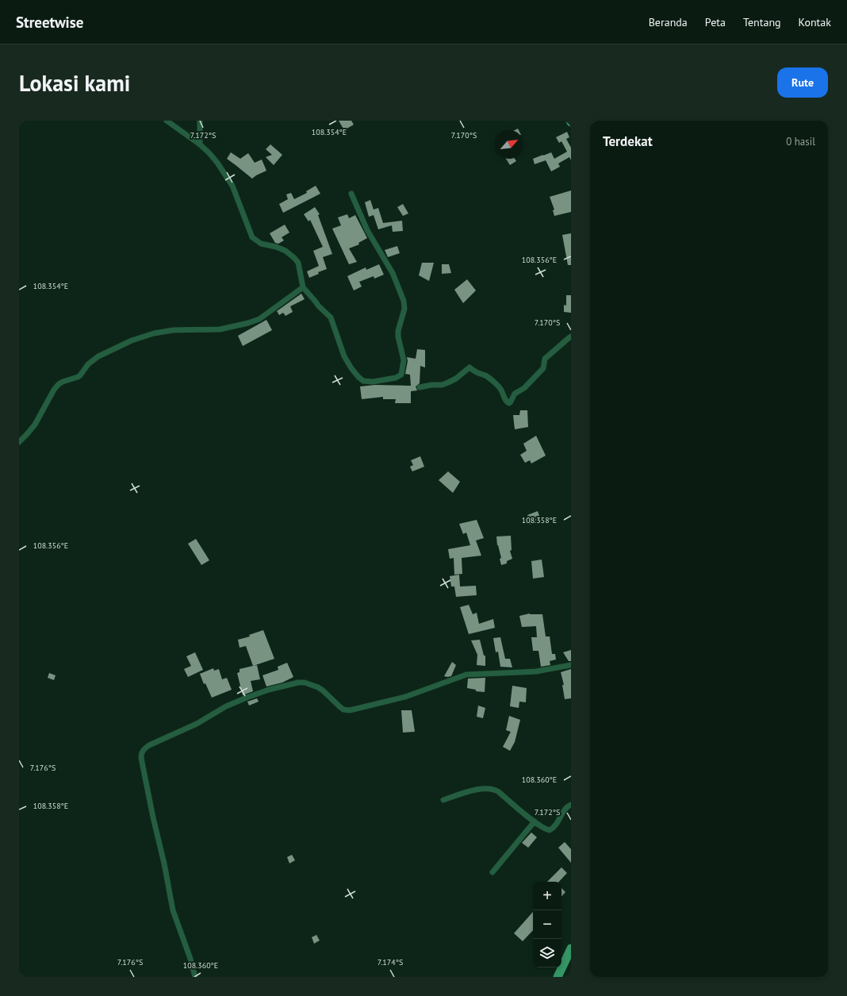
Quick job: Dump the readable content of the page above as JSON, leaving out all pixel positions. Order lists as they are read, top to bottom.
{
  "north": "top right",
  "page": {
    "header": "Streetwise",
    "nav": [
      "Beranda",
      "Peta",
      "Tentang",
      "Kontak"
    ],
    "buttons": "Rute",
    "title": "Lokasi kami",
    "heading": ["Terdekat", "0 hasil"],
    "map_buttons": ["+", "−"]
  },
  "coordinates": [
    "108.354°E",
    "7.172°S",
    "7.170°S",
    "108.356°E",
    "108.358°E",
    "7.176°S",
    "108.360°E",
    "7.174°S"
  ]
}
